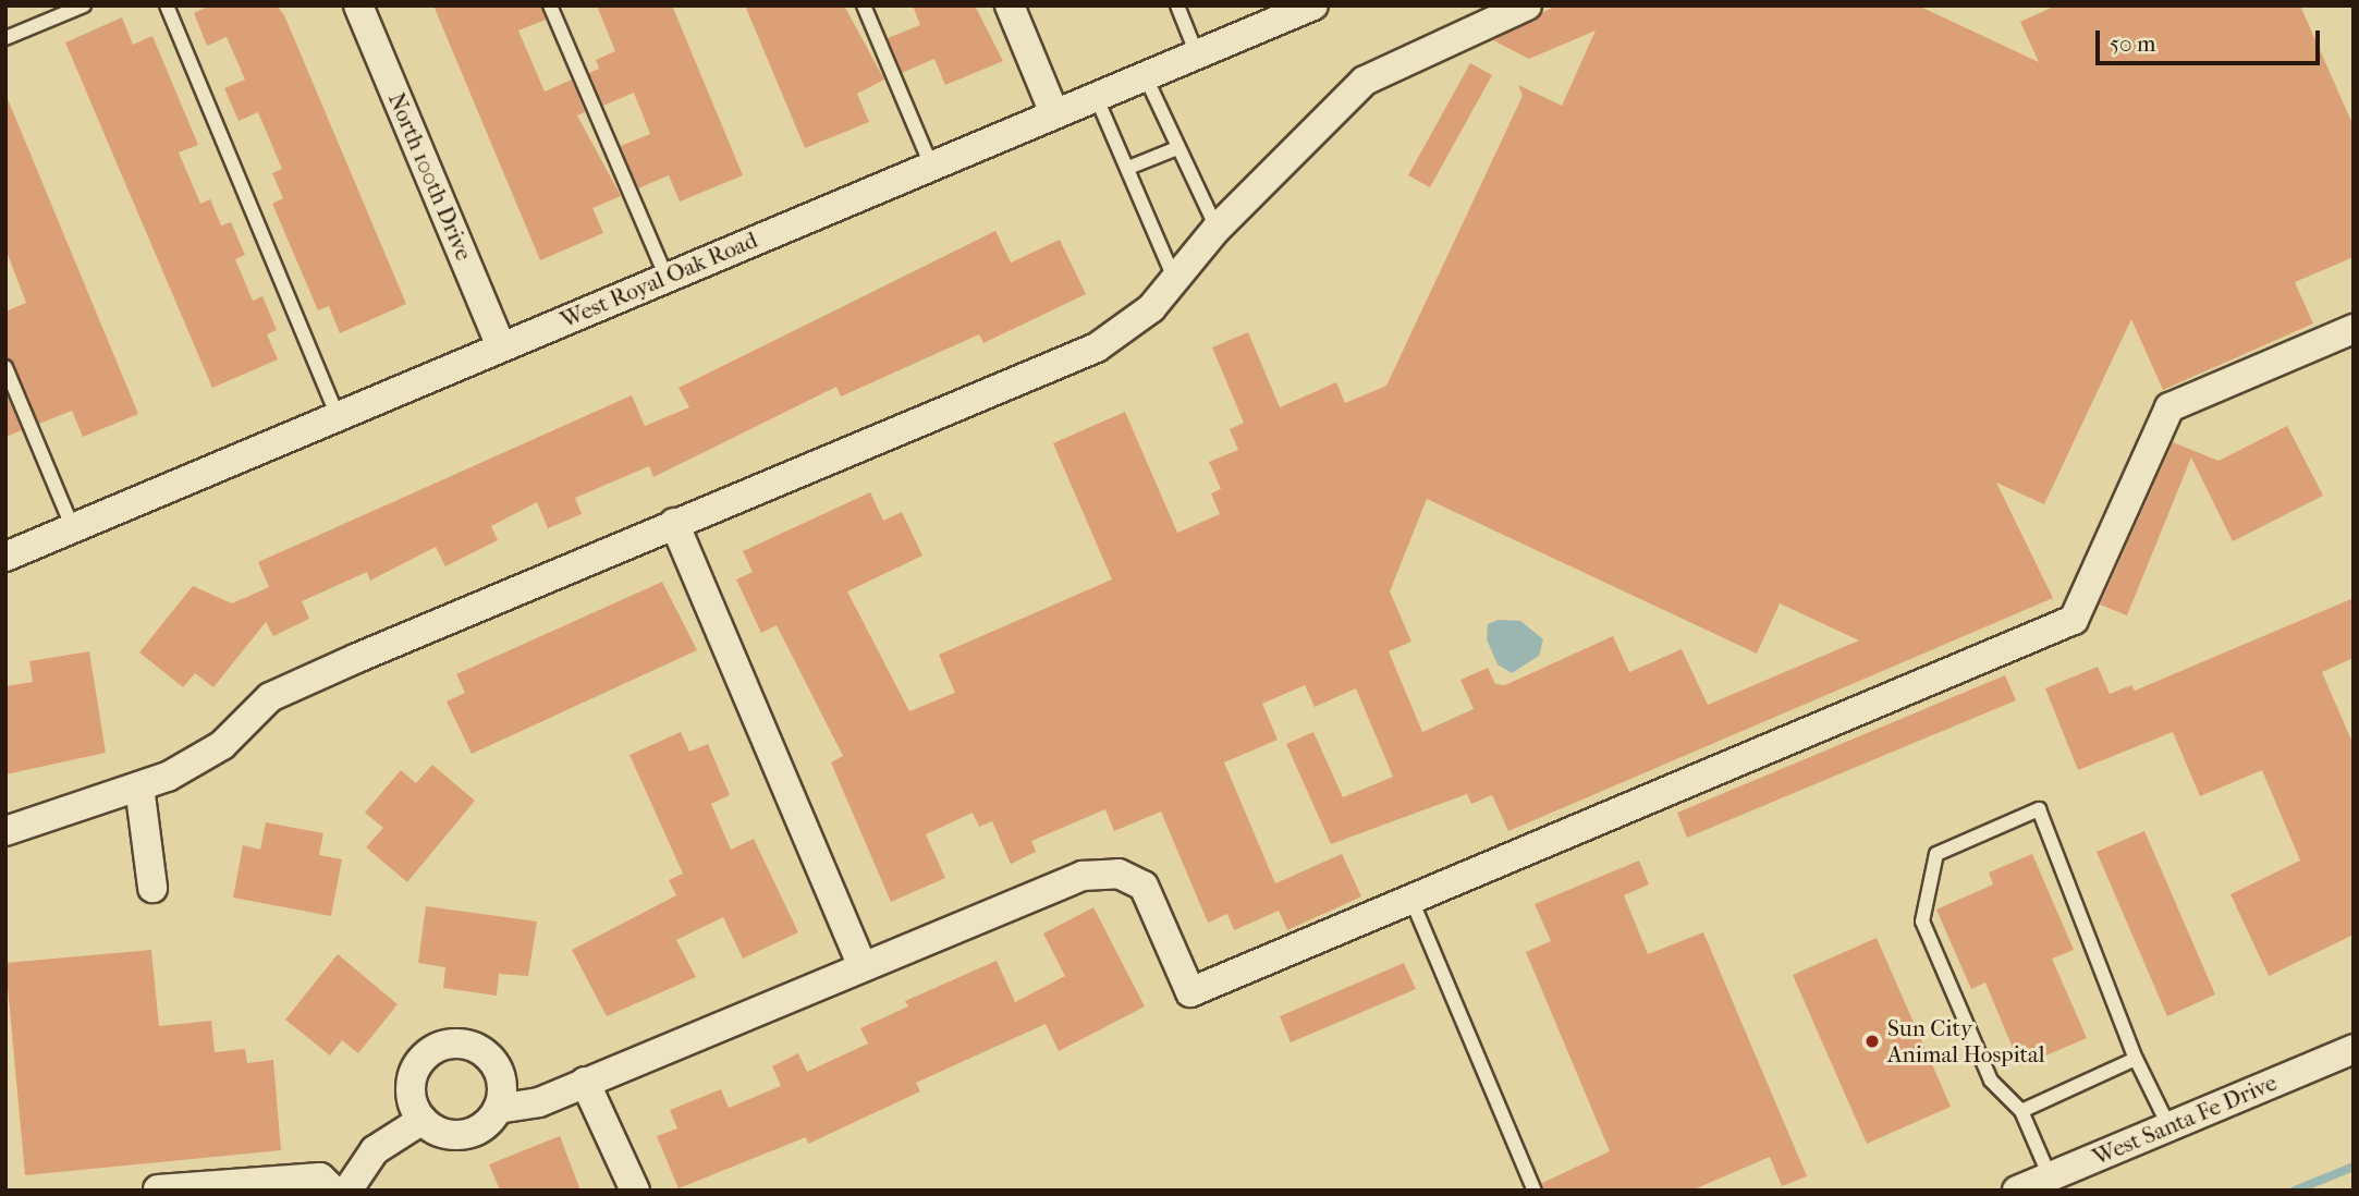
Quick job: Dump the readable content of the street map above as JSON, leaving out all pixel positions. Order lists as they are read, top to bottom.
{
  "streets": {
    "street": ["North 100th Drive", "West Royal Oak Road", "West Santa Fe Drive"]
  },
  "crossings": [
    ["North 100th Drive", "West Royal Oak Road"]
  ],
  "places": ["Sun City Animal Hospital"],
  "scale_bar": "50 m"
}
